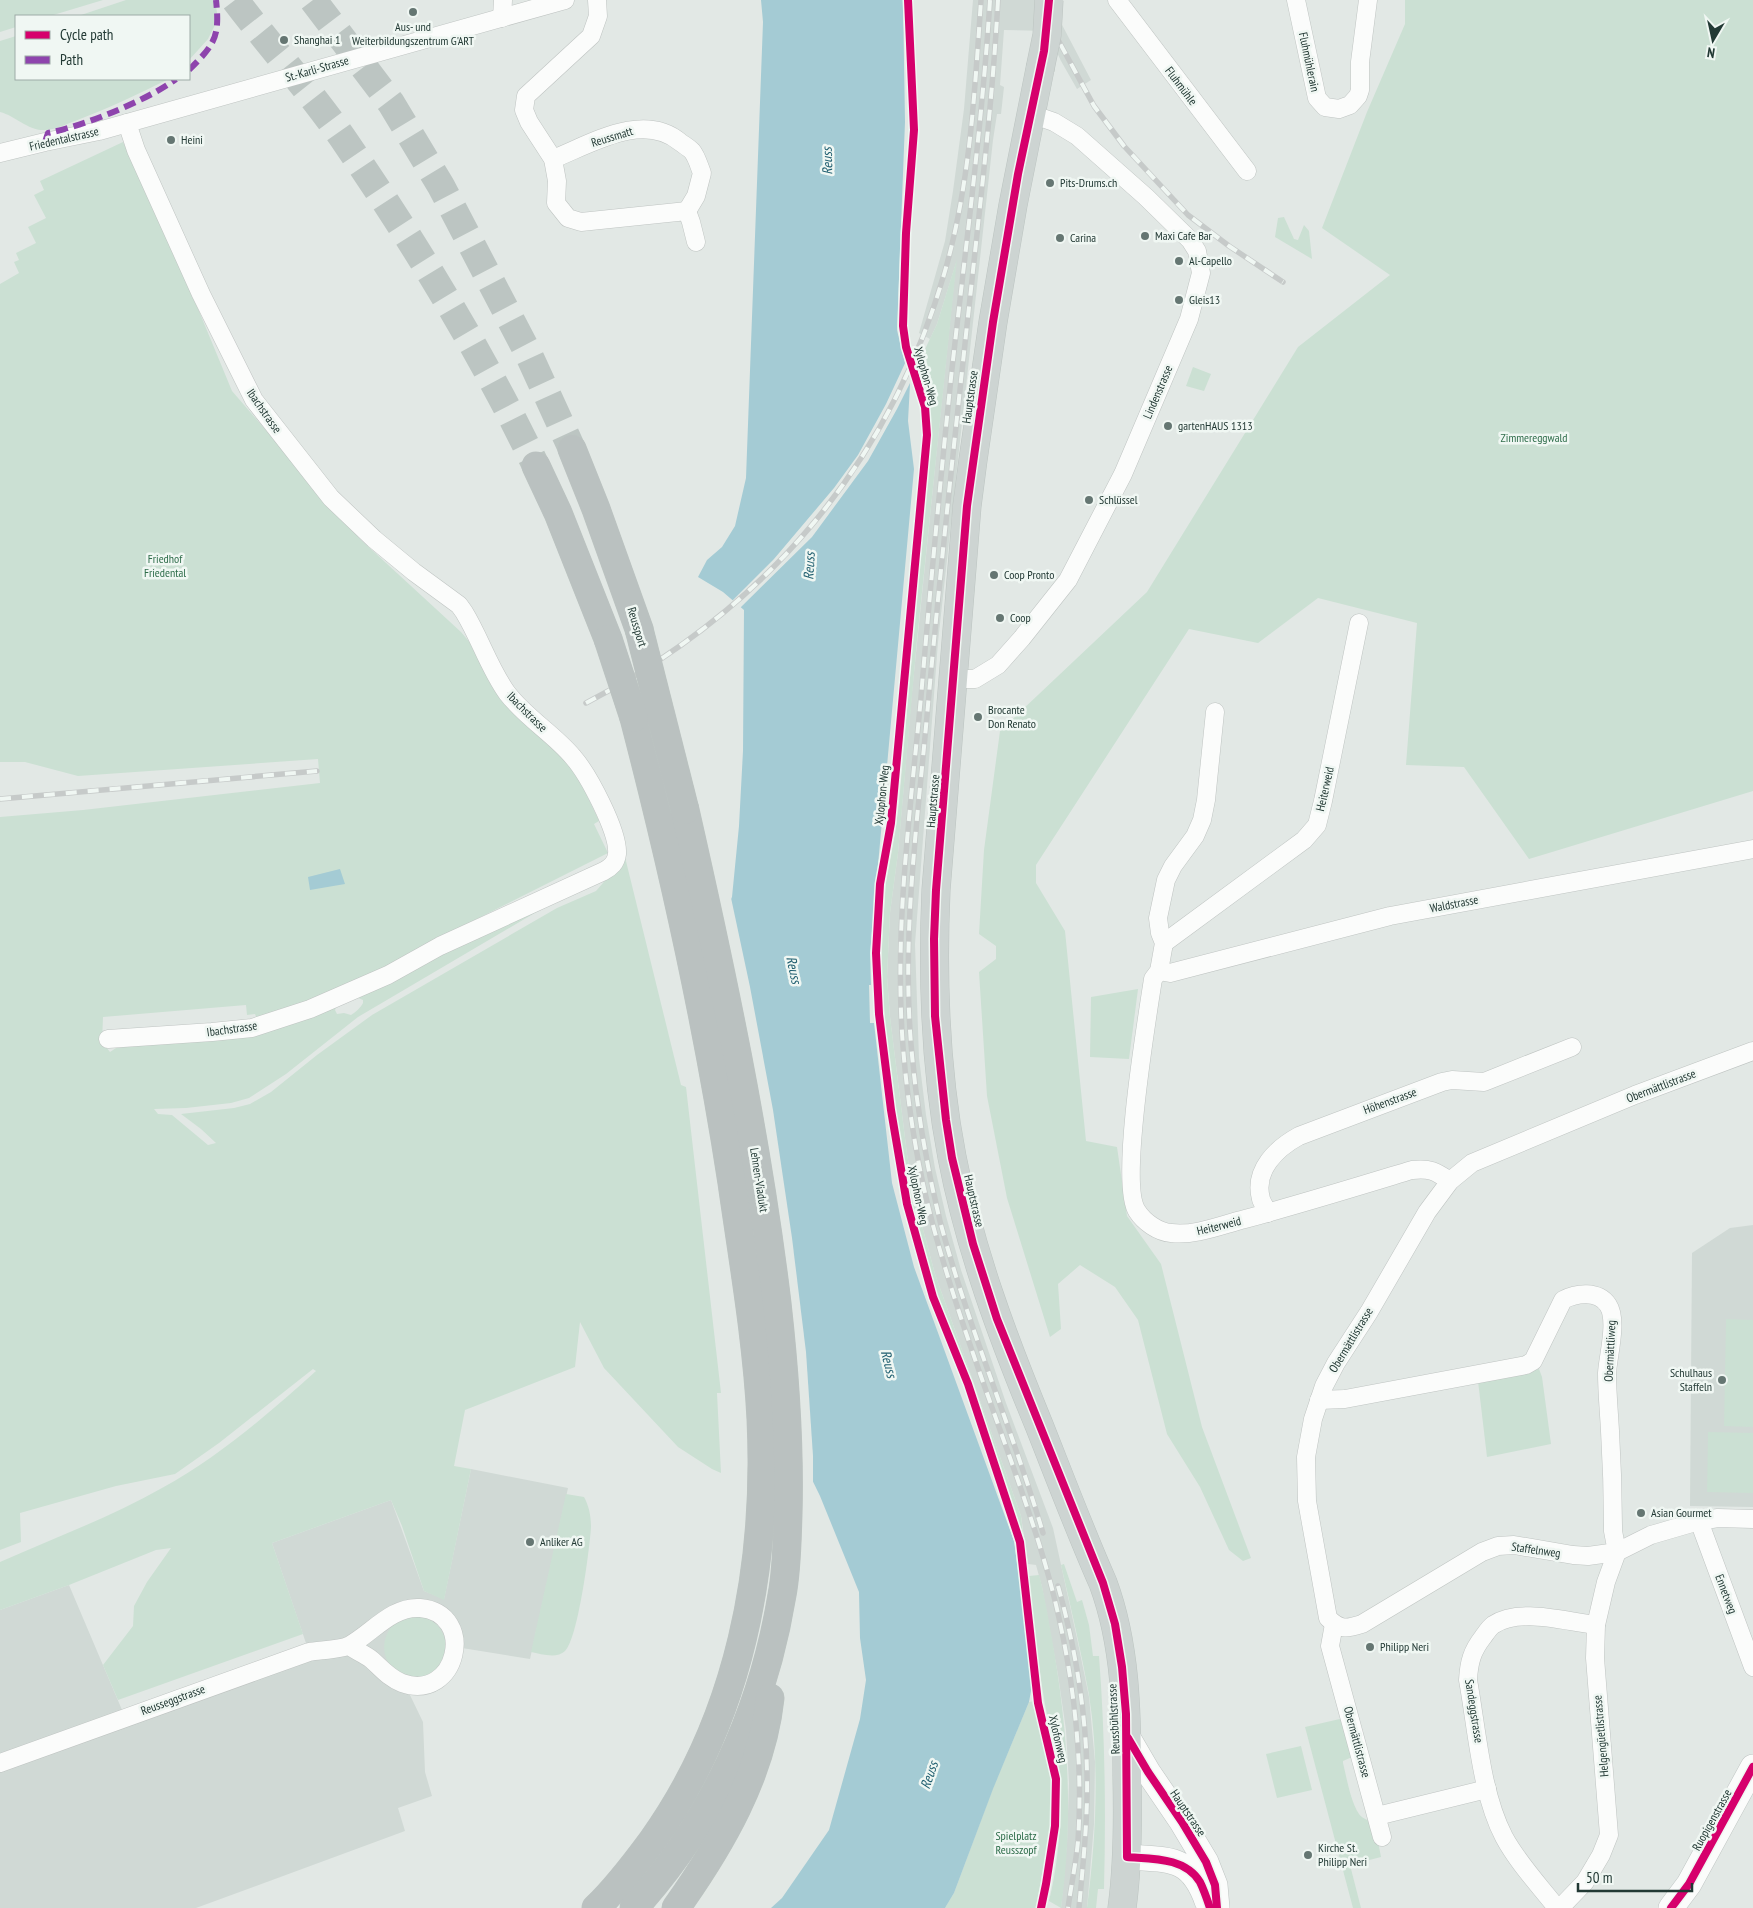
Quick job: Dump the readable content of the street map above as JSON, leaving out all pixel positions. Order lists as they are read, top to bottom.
{
  "streets": {
    "highway": ["Reussport", "Lehnen-Viadukt"],
    "main road": ["Hauptstrasse", "Reussbühlstrasse"],
    "street": [
      "Fluhmühlerain",
      "St.-Karli-Strasse",
      "Fluhmühle",
      "Reussmatt",
      "Friedentalstrasse",
      "Lindenstrasse",
      "Ibachstrasse",
      "Heiterweid",
      "Waldstrasse",
      "Obermättlistrasse",
      "Höhenstrasse",
      "Obermättliweg",
      "Staffelnweg",
      "Ennetweg",
      "Reusseggstrasse",
      "Sandeggstrasse",
      "Helgengüetlistrasse",
      "Ruopigenstrasse"
    ],
    "cycle path": ["Xylophon-Weg"]
  },
  "crossings": [
    ["St.-Karli-Strasse", "Friedentalstrasse"],
    ["St.-Karli-Strasse", "Ibachstrasse"],
    ["Friedentalstrasse", "Ibachstrasse"],
    ["Lindenstrasse", "Hauptstrasse"],
    ["Hauptstrasse", "Reussbühlstrasse"],
    ["Reussport", "Lehnen-Viadukt"],
    ["Heiterweid", "Waldstrasse"],
    ["Heiterweid", "Obermättlistrasse"],
    ["Heiterweid", "Höhenstrasse"],
    ["Obermättlistrasse", "Obermättliweg"],
    ["Obermättlistrasse", "Staffelnweg"],
    ["Obermättliweg", "Staffelnweg"],
    ["Obermättliweg", "Helgengüetlistrasse"],
    ["Staffelnweg", "Ennetweg"],
    ["Staffelnweg", "Helgengüetlistrasse"],
    ["Sandeggstrasse", "Helgengüetlistrasse"]
  ],
  "water": ["Reuss"],
  "parks": ["Zimmereggwald", "Friedhof Friedental", "Spielplatz Reusszopf"],
  "places": [
    "Aus- und Weiterbildungszentrum G'ART",
    "Shanghai 1",
    "Heini",
    "Pits-Drums.ch",
    "Maxi Cafe Bar",
    "Carina",
    "Al-Capello",
    "Gleis13",
    "gartenHAUS 1313",
    "Schlüssel",
    "Coop Pronto",
    "Coop",
    "Brocante Don Renato",
    "Schulhaus Staffeln",
    "Asian Gourmet",
    "Anliker AG",
    "Philipp Neri",
    "Kirche St. Philipp Neri"
  ],
  "legend": ["Cycle path", "Path"],
  "scale_bar": "50 m",
  "north": "bottom"
}
